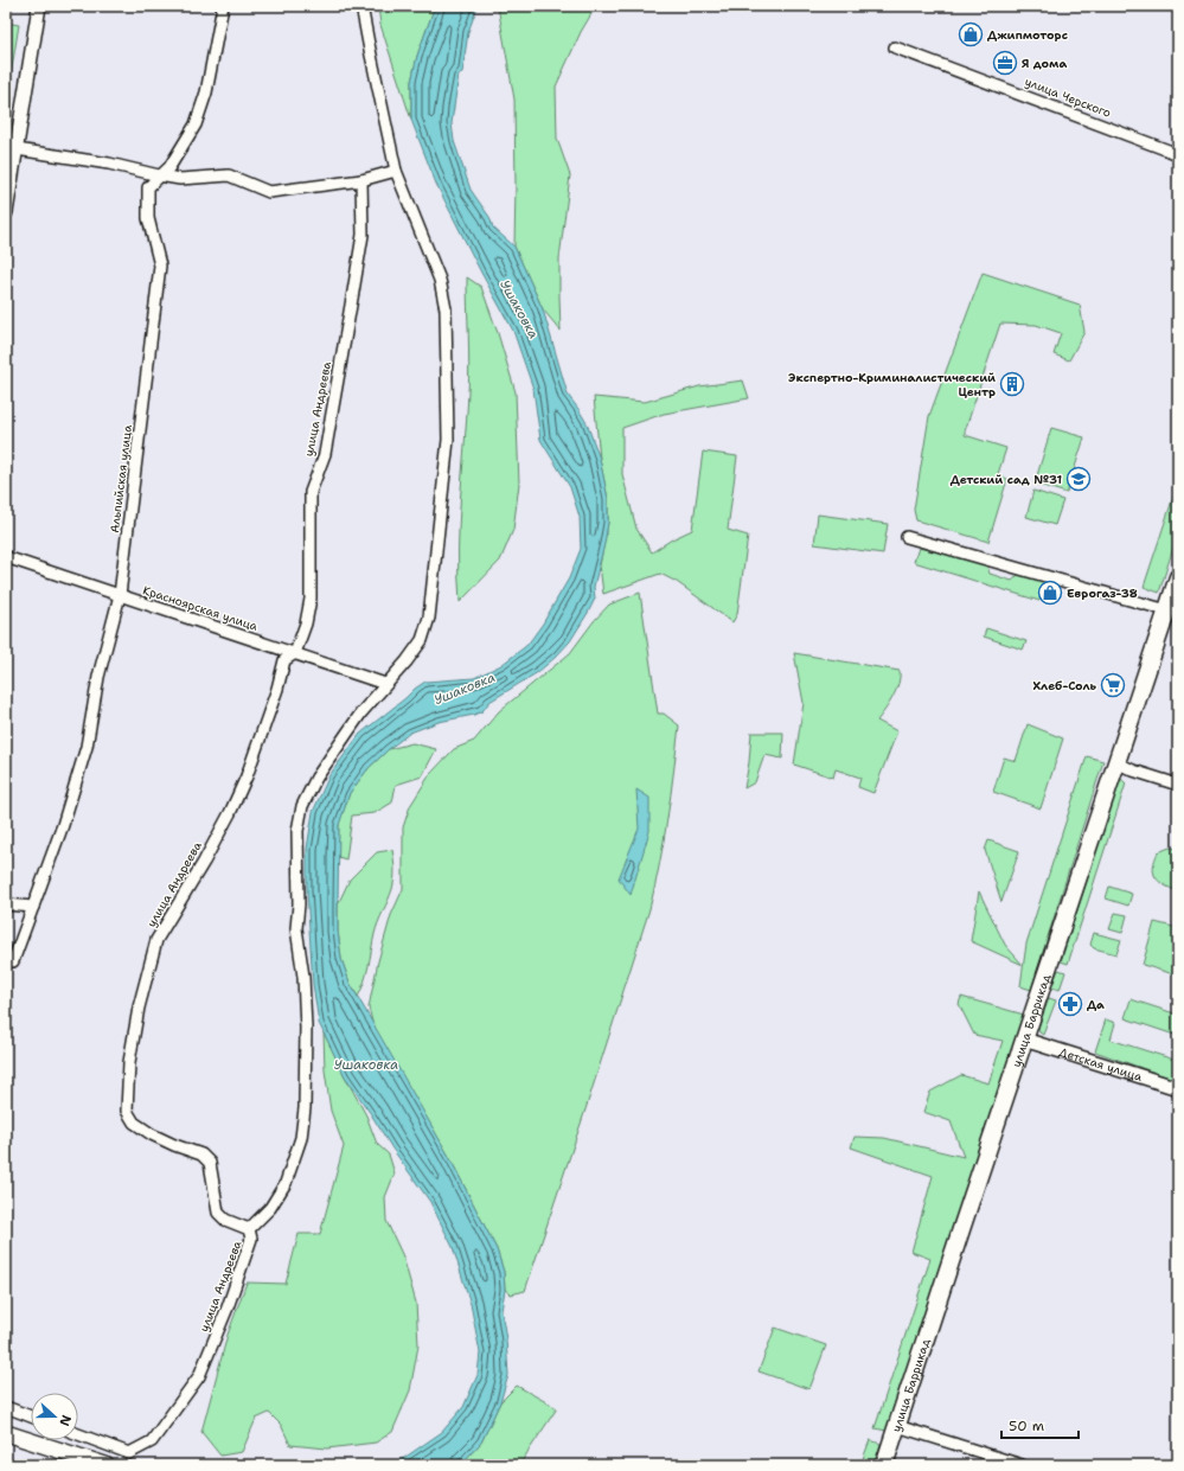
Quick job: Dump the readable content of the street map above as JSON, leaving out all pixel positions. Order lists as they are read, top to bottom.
{
  "streets": {
    "main road": ["улица Баррикад"],
    "street": [
      "улица Черского",
      "улица Андреева",
      "Альпийская улица",
      "Красноярская улица",
      "Детская улица"
    ]
  },
  "crossings": [
    ["улица Андреева", "Красноярская улица"],
    ["Альпийская улица", "Красноярская улица"],
    ["улица Баррикад", "Детская улица"]
  ],
  "water": ["Ушаковка"],
  "places": {
    "shop": ["Джипмоторс", "Еврогаз-38"],
    "office": ["Я дома"],
    "building": ["Экспертно-Криминалистический Центр"],
    "school or university": ["Детский сад №31"],
    "supermarket": ["Хлеб-Соль"],
    "pharmacy": ["Да"]
  },
  "scale_bar": "50 m",
  "north": "right"
}
